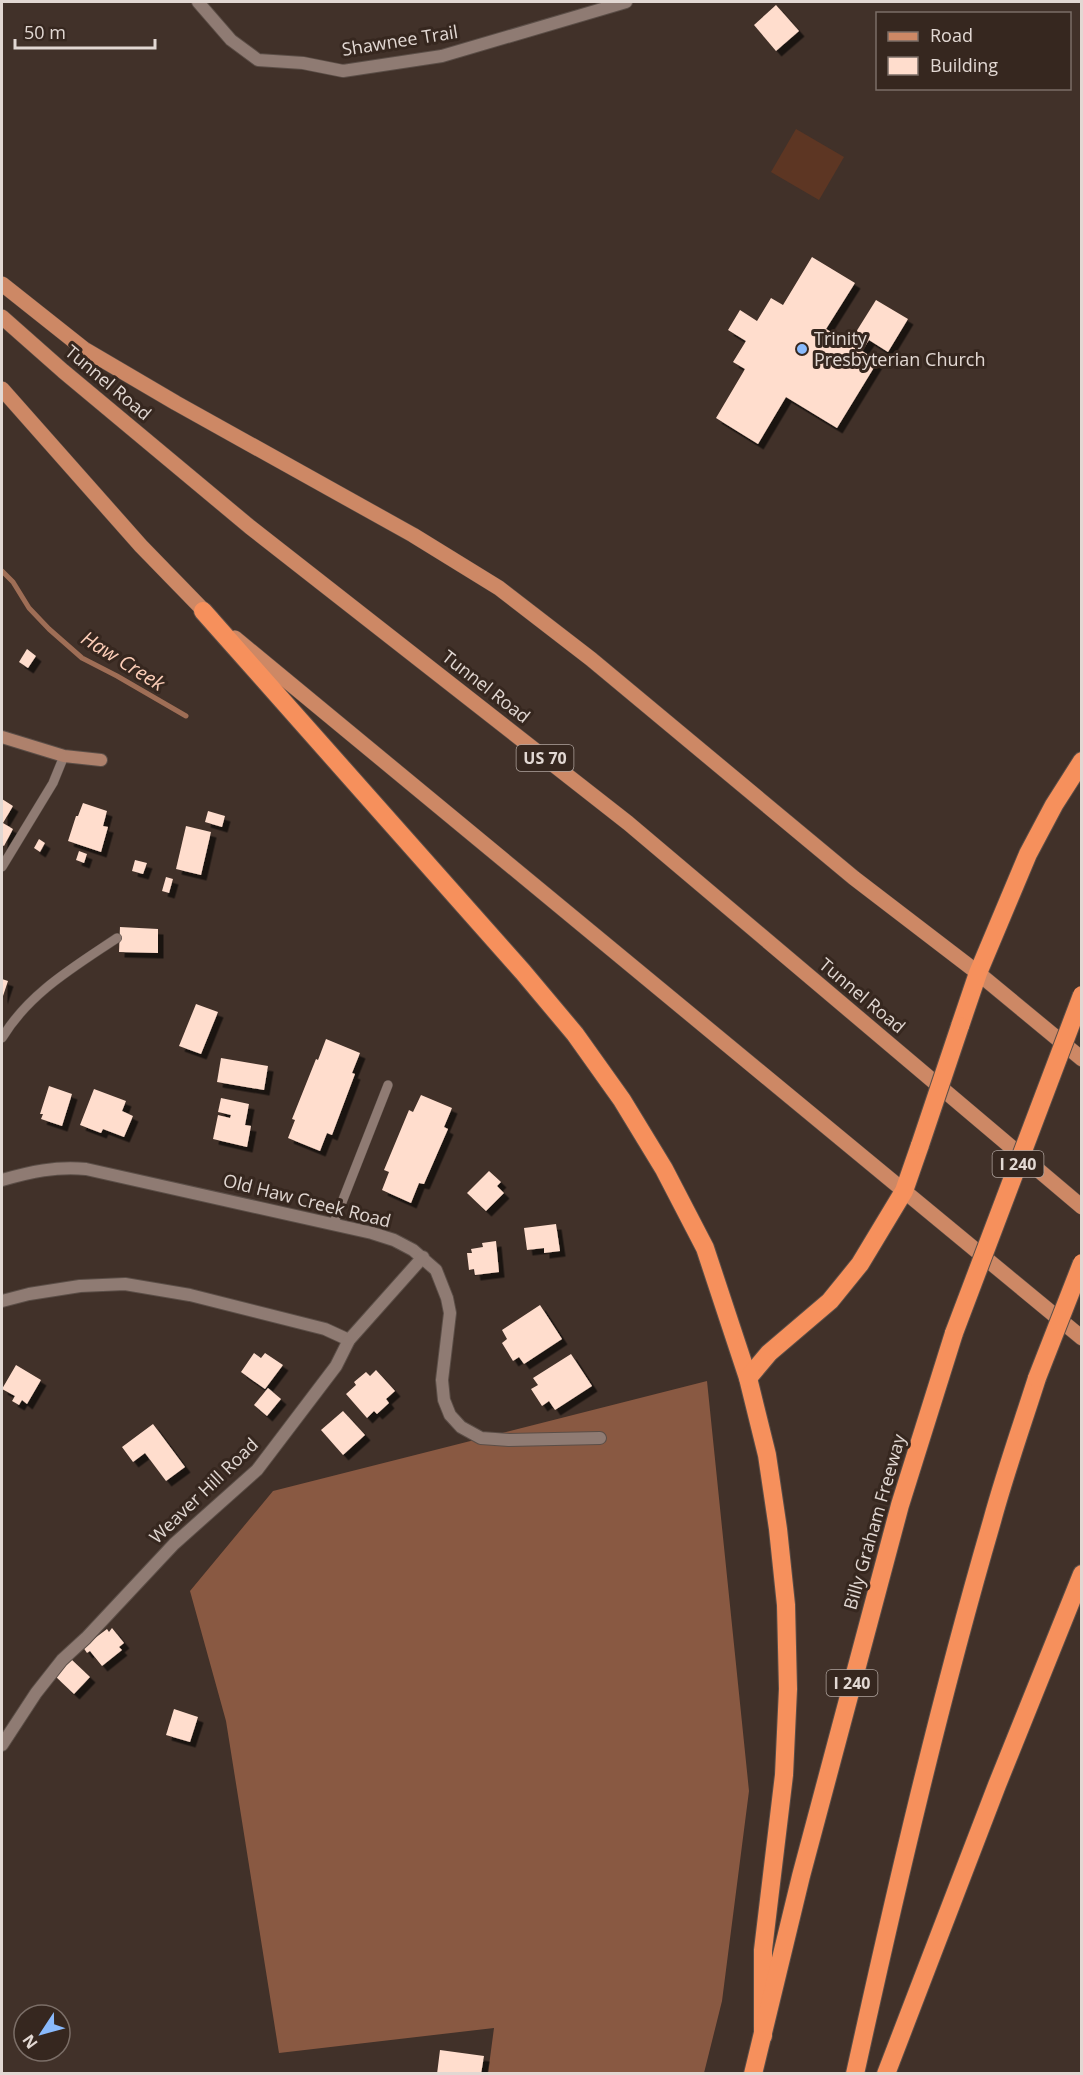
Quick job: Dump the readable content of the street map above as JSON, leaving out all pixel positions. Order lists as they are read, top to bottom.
{
  "streets": {
    "highway": ["I 240", "Billy Graham Freeway"],
    "main road": ["Tunnel Road", "US 70"],
    "street": ["Shawnee Trail", "Old Haw Creek Road", "Weaver Hill Road"]
  },
  "crossings": [
    ["Old Haw Creek Road", "Weaver Hill Road"]
  ],
  "water": ["Haw Creek"],
  "places": ["Trinity Presbyterian Church"],
  "legend": ["Road", "Building"],
  "scale_bar": "50 m",
  "north": "bottom left"
}
